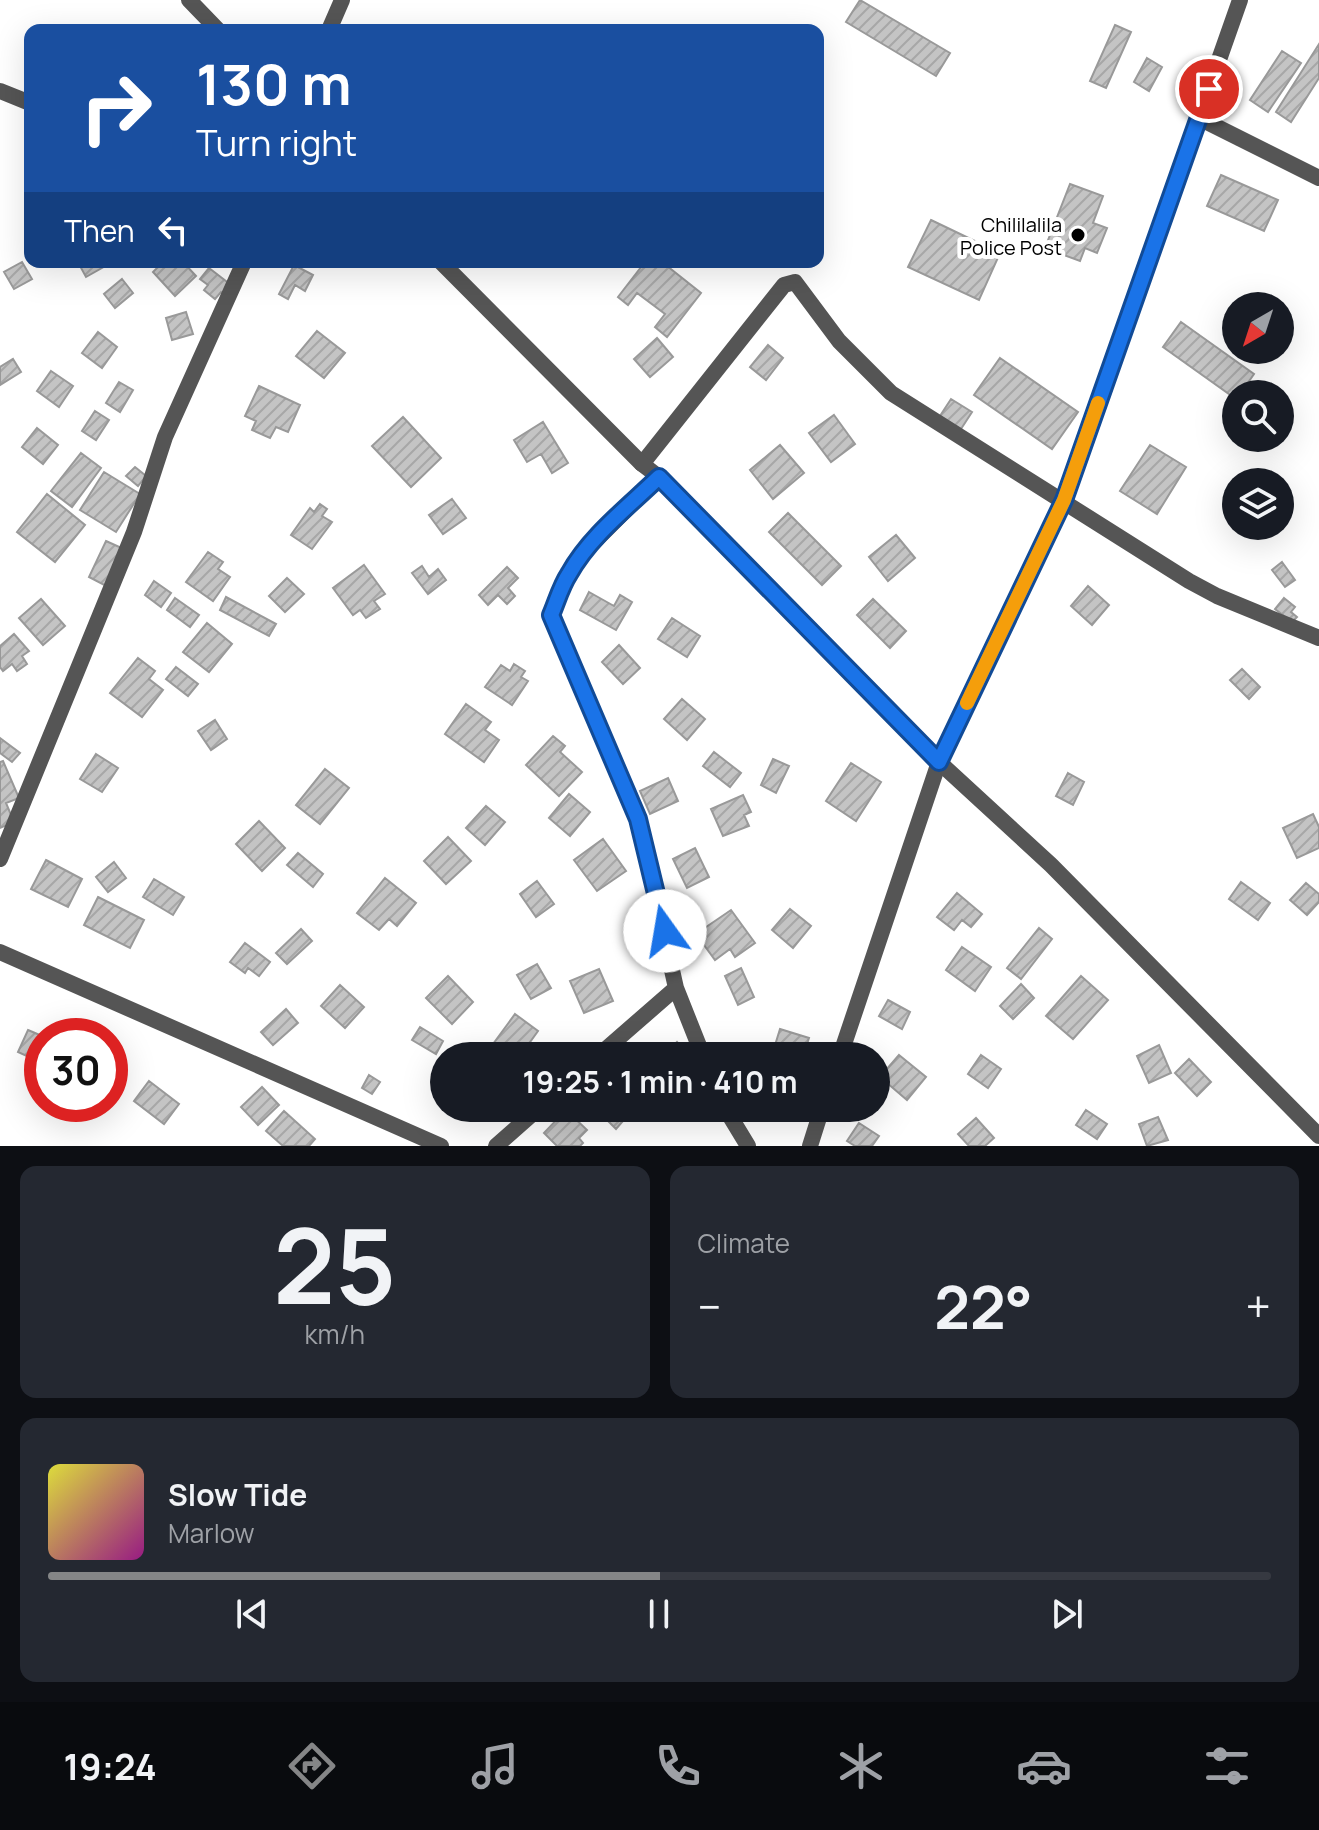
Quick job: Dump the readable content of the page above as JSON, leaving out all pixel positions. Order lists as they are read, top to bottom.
{
  "places": ["Chililalila Police Post"],
  "north": "bottom left",
  "page": {
    "turn": ["130 m", "Turn right"],
    "then": "Then",
    "limit": "30",
    "trip": "19:25 · 1 min · 410 m",
    "tile": [
      ["25", "km/h"],
      "Climate"
    ],
    "heat": ["−", "22°", "+"],
    "song": ["Slow Tide", "Marlow"],
    "tabs": "19:24"
  }
}
